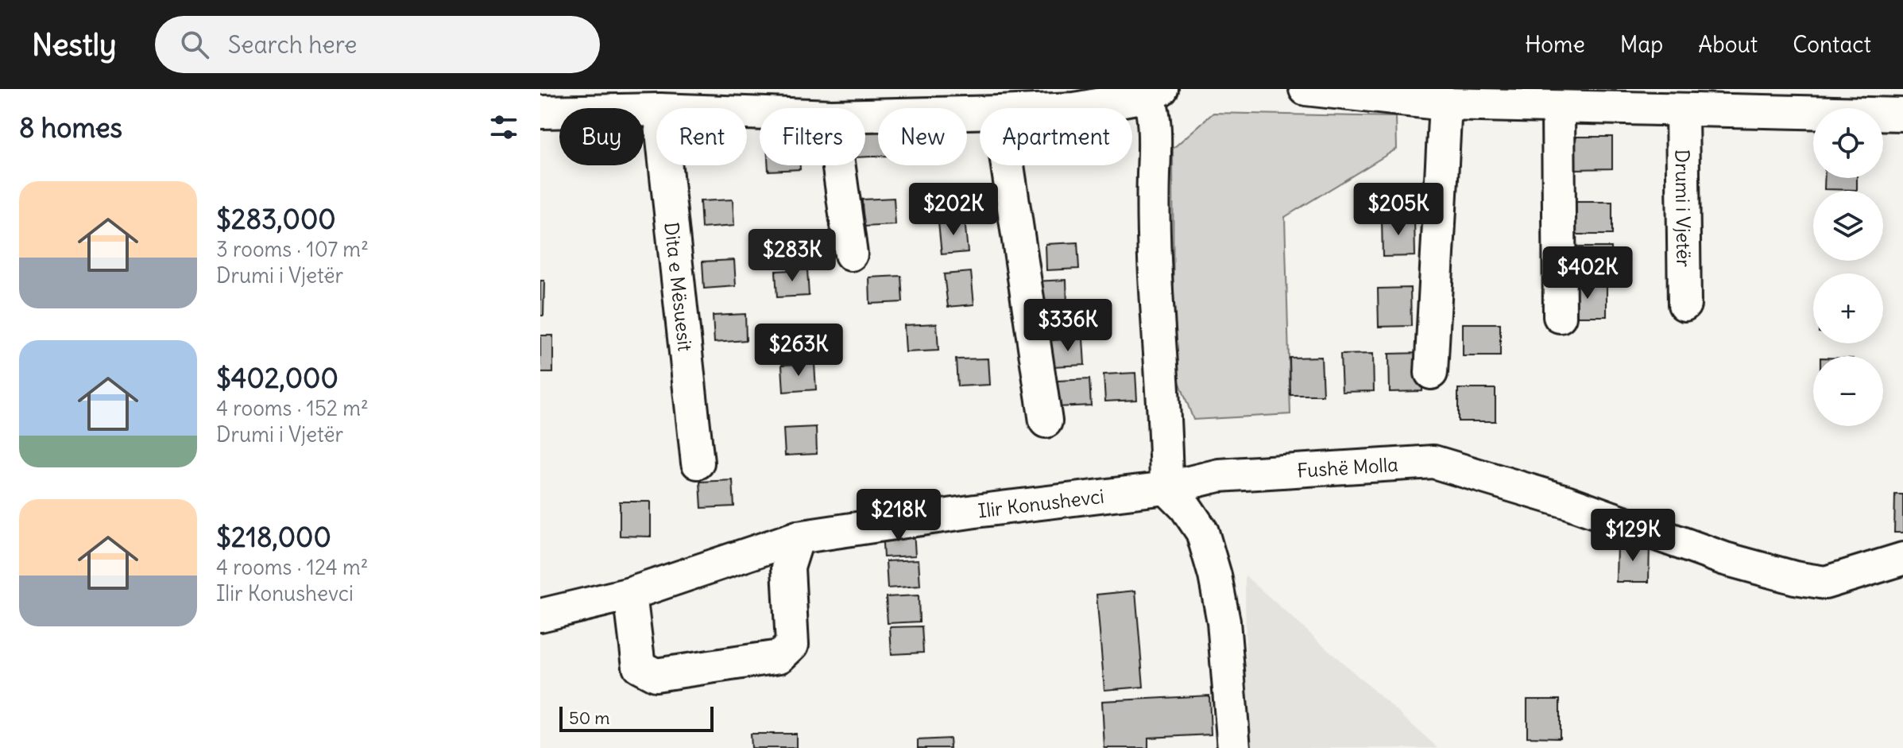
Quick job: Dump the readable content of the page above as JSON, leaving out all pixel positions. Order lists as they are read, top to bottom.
{
  "streets": {
    "street": [
      "Drumi i Vjetër",
      "Dita e Mësuesit",
      "Fushë Molla",
      "Ilir Konushevci"
    ]
  },
  "crossings": [
    ["Fushë Molla", "Ilir Konushevci"]
  ],
  "scale_bar": "50 m",
  "page": {
    "header": "Nestly",
    "search": "Search here",
    "nav": [
      "Home",
      "Map",
      "About",
      "Contact"
    ],
    "heading": "8 homes",
    "map_buttons": ["+", "−"],
    "chip": [
      "Buy",
      "Rent",
      "Filters",
      "New",
      "Apartment"
    ],
    "list": [
      {
        "name": "$283,000",
        "note": "3 rooms · 107 m² · Drumi i Vjetër"
      },
      {
        "name": "$402,000",
        "note": "4 rooms · 152 m² · Drumi i Vjetër"
      },
      {
        "name": "$218,000",
        "note": "4 rooms · 124 m² · Ilir Konushevci"
      }
    ],
    "price": [
      "$202K",
      "$205K",
      "$283K",
      "$402K",
      "$336K",
      "$263K",
      "$218K",
      "$129K"
    ],
    "scale": "50 m"
  }
}
